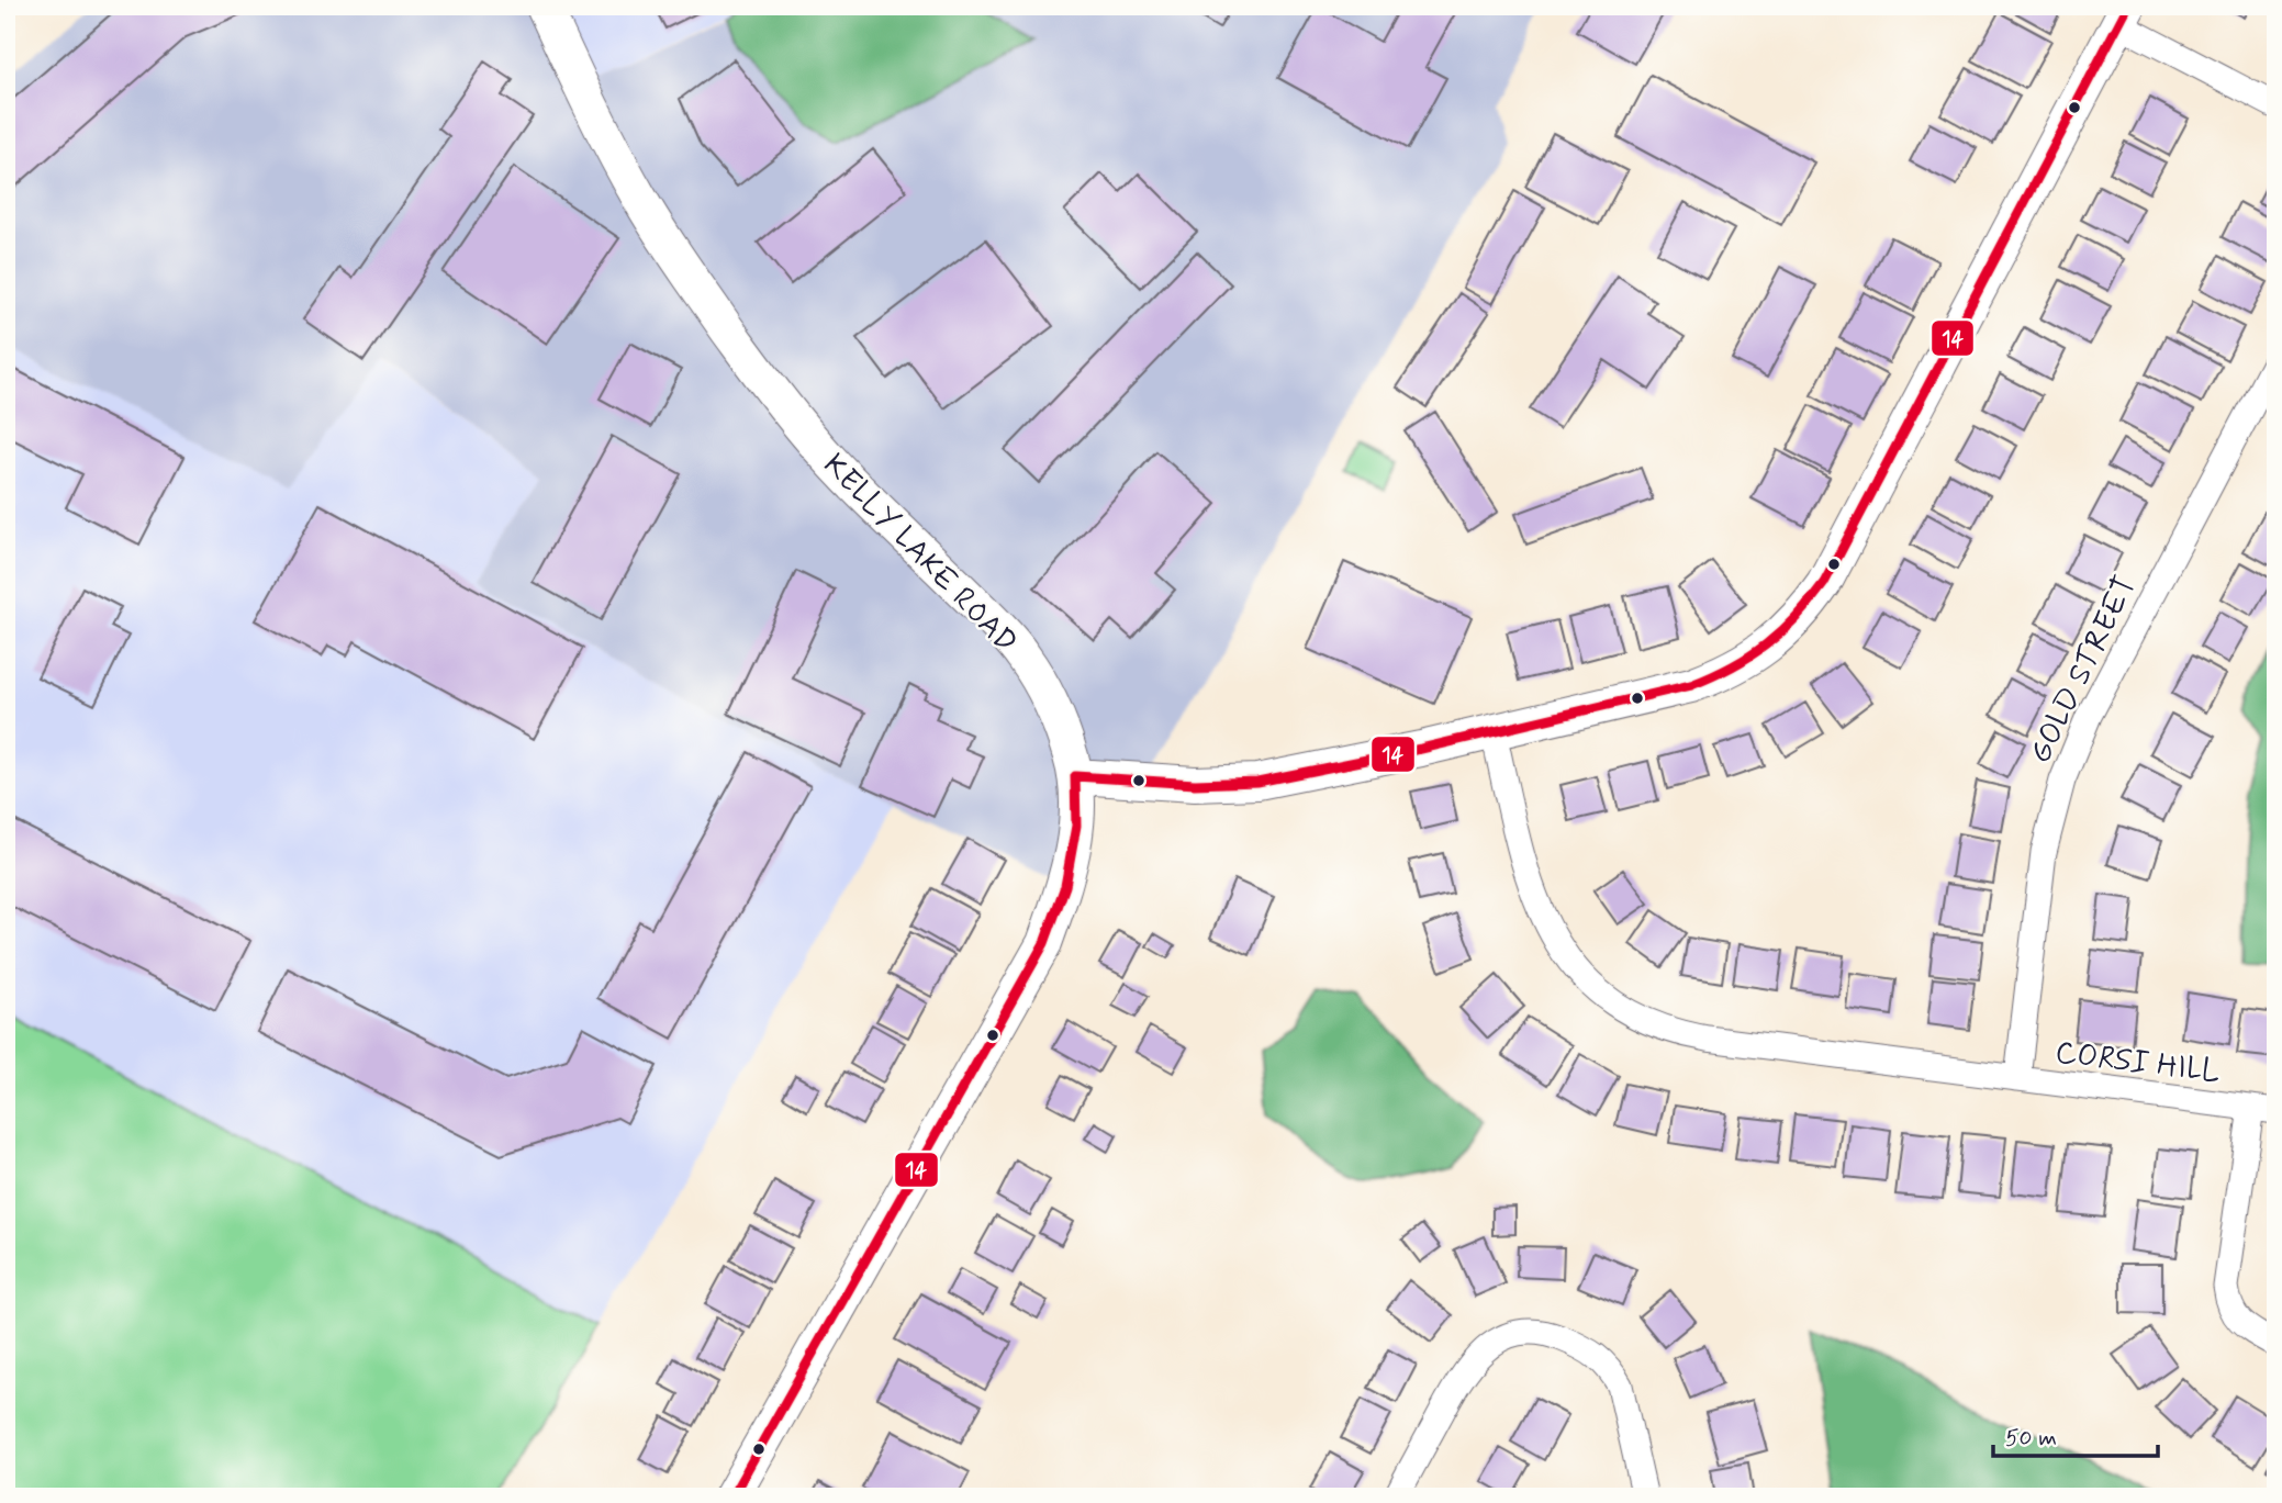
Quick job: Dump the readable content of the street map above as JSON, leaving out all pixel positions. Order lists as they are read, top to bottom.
{
  "streets": {
    "street": ["KELLY LAKE ROAD", "GOLD STREET", "CORSI HILL"]
  },
  "crossings": [
    ["GOLD STREET", "CORSI HILL"]
  ],
  "lines": ["transit line 14"],
  "scale_bar": "50 m"
}
